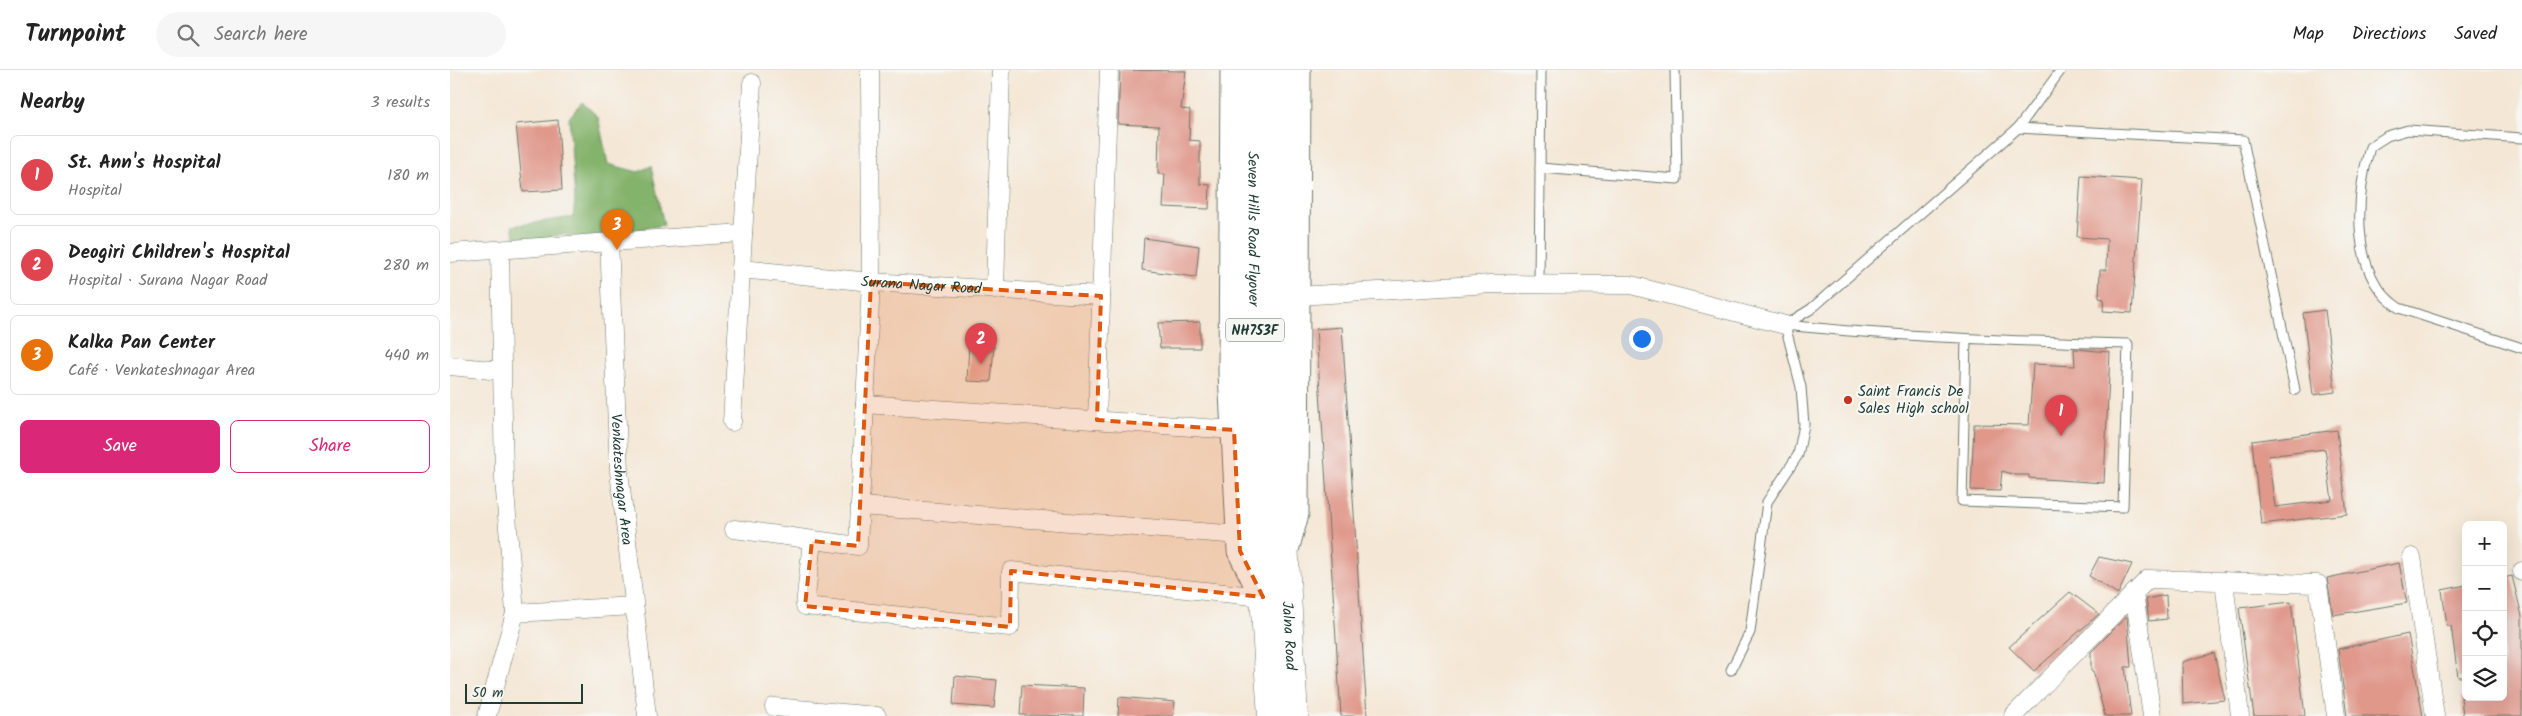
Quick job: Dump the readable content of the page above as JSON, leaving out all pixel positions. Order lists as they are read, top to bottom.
{
  "streets": {
    "highway": ["Seven Hills Road Flyover", "NH753F", "Jalna Road"],
    "street": ["Surana Nagar Road", "Venkateshnagar Area"]
  },
  "crossings": [
    ["Seven Hills Road Flyover", "Jalna Road"]
  ],
  "places": ["Saint Francis De Sales High school"],
  "scale_bar": "50 m",
  "page": {
    "header": "Turnpoint",
    "search": "Search here",
    "nav": ["Map", "Directions", "Saved"],
    "heading": ["Nearby", "3 results"],
    "list": [
      {
        "mark": "1",
        "name": "St. Ann's Hospital",
        "note": "Hospital",
        "value": "180 m"
      },
      {
        "mark": "2",
        "name": "Deogiri Children's Hospital",
        "note": "Hospital · Surana Nagar Road",
        "value": "280 m"
      },
      {
        "mark": "3",
        "name": "Kalka Pan Center",
        "note": "Café · Venkateshnagar Area",
        "value": "440 m"
      }
    ],
    "pins": ["3", "2", "1"],
    "buttons": ["Save", "Share"],
    "map_buttons": ["+", "−"],
    "scale": "50 m"
  }
}
